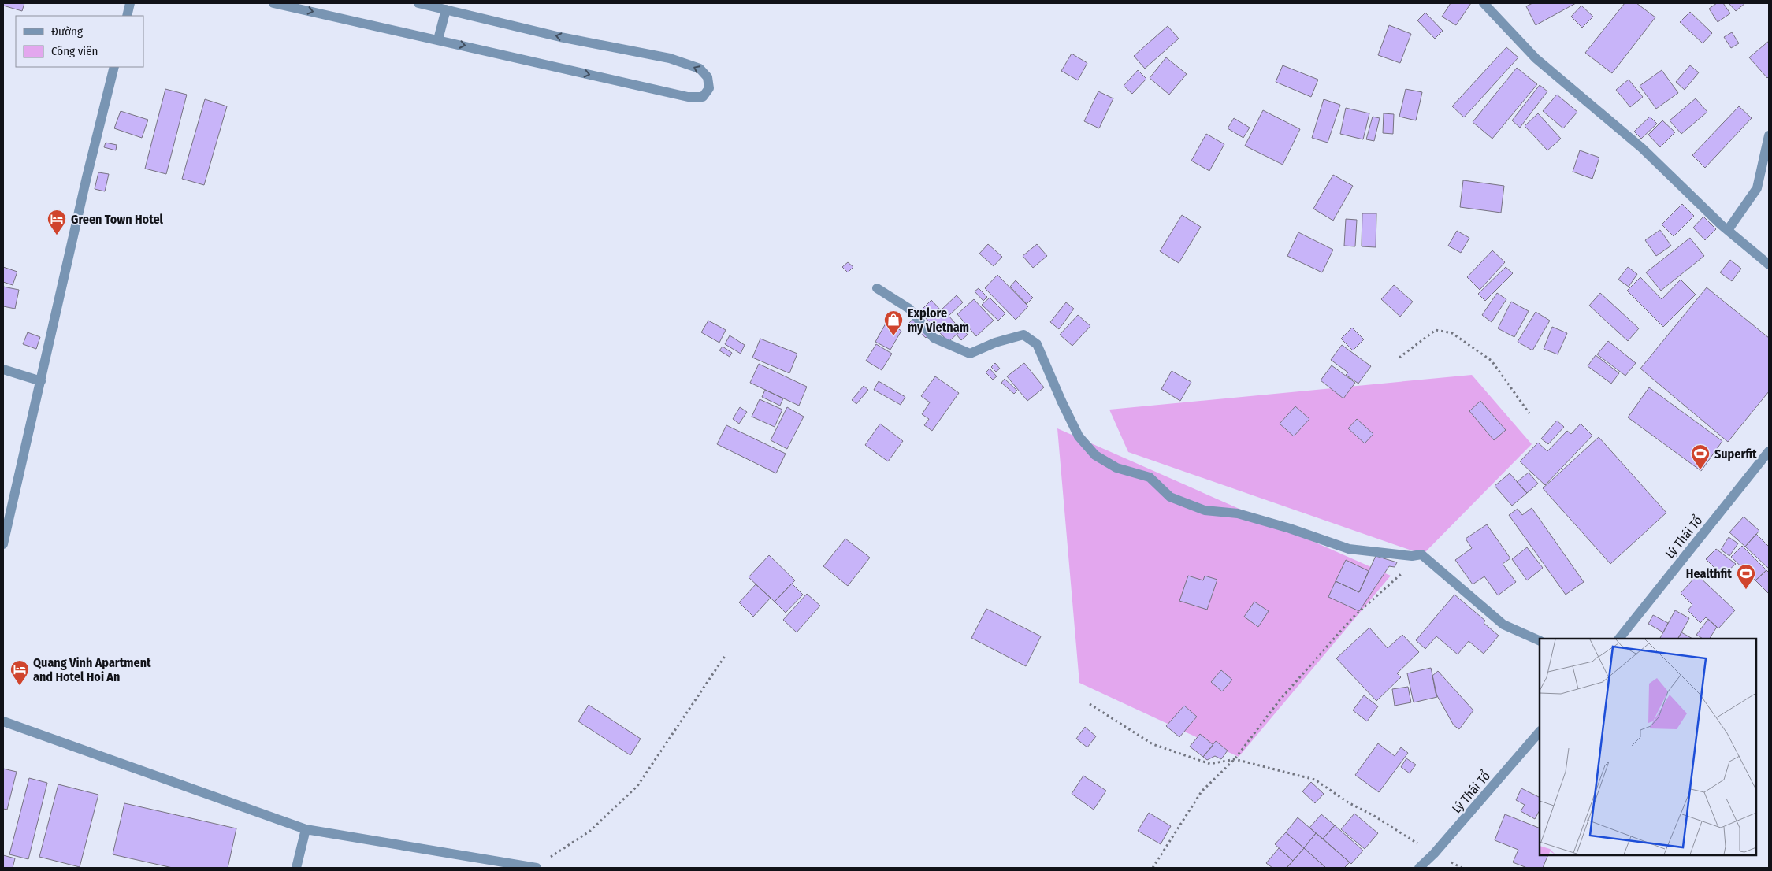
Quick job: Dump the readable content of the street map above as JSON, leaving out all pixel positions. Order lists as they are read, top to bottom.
{
  "streets": {
    "street": ["Lý Thái Tổ"]
  },
  "places": {
    "hotel": ["Green Town Hotel", "Quang Vinh Apartment and Hotel Hoi An"],
    "shop": ["Explore my Vietnam"],
    "sports": ["Superfit", "Healthfit"]
  },
  "legend": ["Đường", "Công viên"]
}
